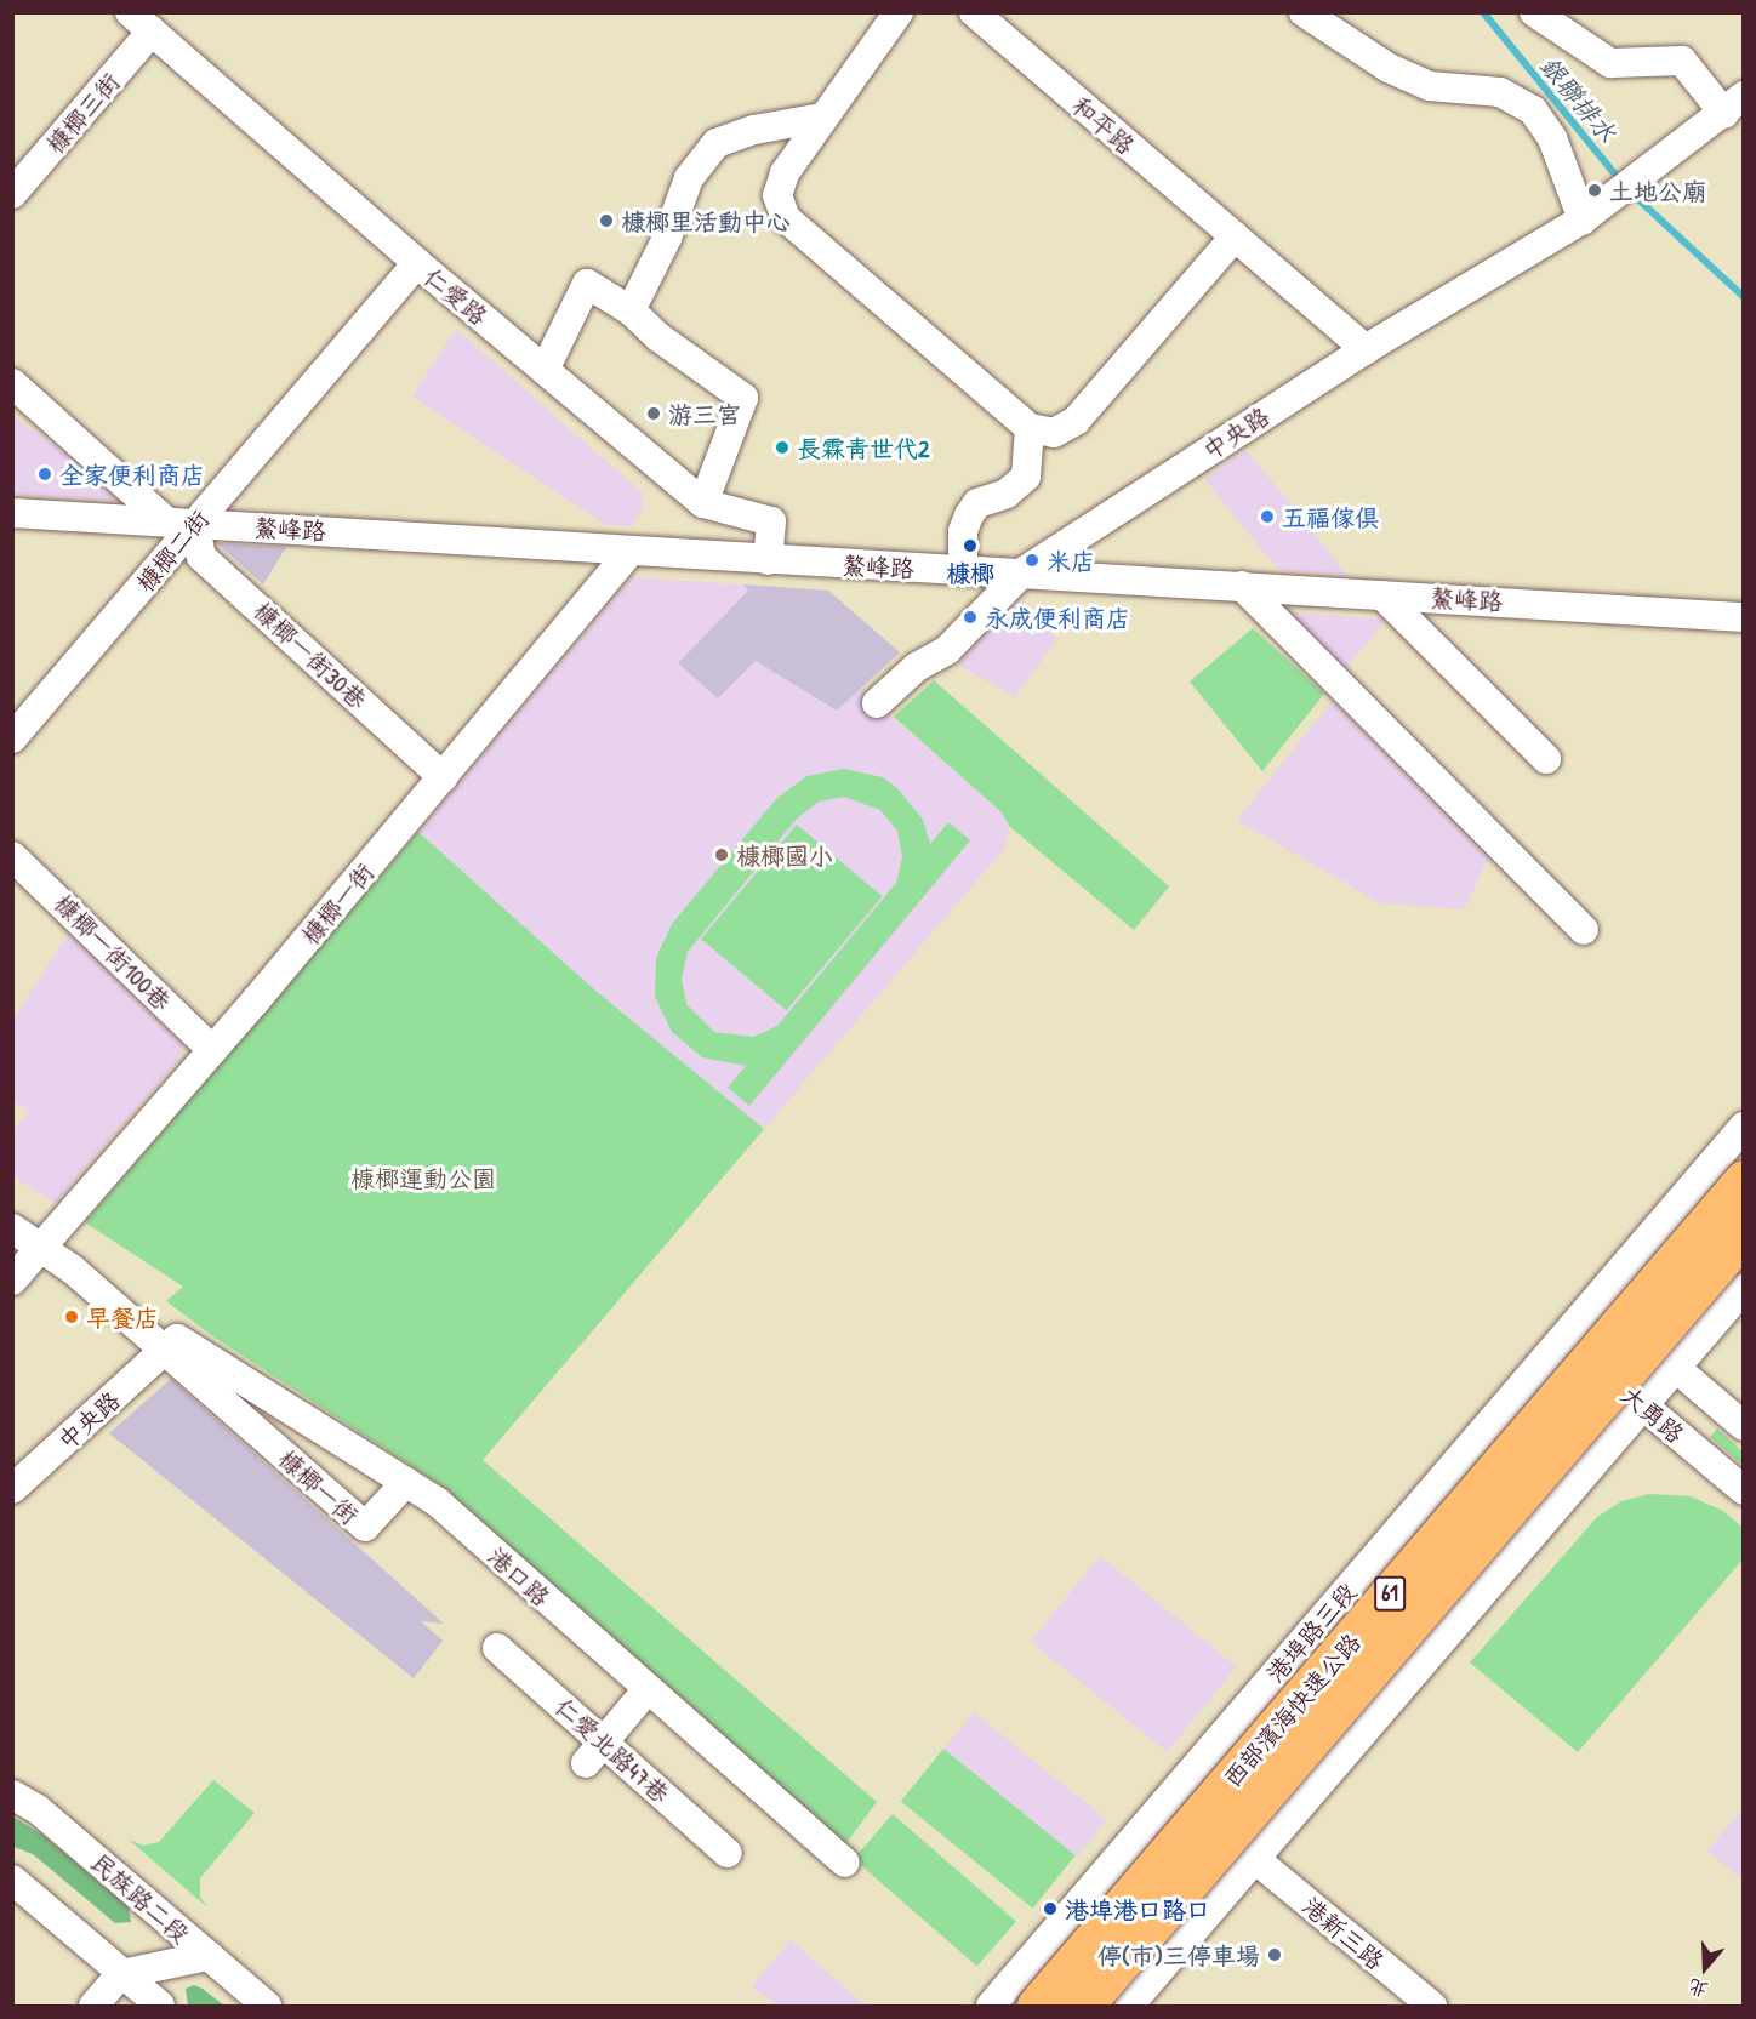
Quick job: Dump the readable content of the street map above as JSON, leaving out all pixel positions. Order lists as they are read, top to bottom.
{
  "streets": {
    "highway": ["61", "西部濱海快速公路"],
    "street": [
      "槺榔三街",
      "和平路",
      "仁愛路",
      "中央路",
      "鰲峰路",
      "槺榔二街",
      "槺榔一街30巷",
      "槺榔一街",
      "槺榔一街100巷",
      "大勇路",
      "港口路",
      "港埠路三段",
      "仁愛北路47巷",
      "民族路二段",
      "港新三路"
    ]
  },
  "crossings": [
    ["槺榔三街", "仁愛路"],
    ["和平路", "中央路"],
    ["仁愛路", "鰲峰路"],
    ["仁愛路", "槺榔二街"],
    ["中央路", "鰲峰路"],
    ["中央路", "槺榔一街"],
    ["中央路", "港口路"],
    ["鰲峰路", "槺榔二街"],
    ["鰲峰路", "槺榔一街30巷"],
    ["鰲峰路", "槺榔一街"],
    ["槺榔二街", "槺榔一街30巷"],
    ["槺榔一街30巷", "槺榔一街"],
    ["槺榔一街", "槺榔一街100巷"],
    ["槺榔一街", "港口路"],
    ["大勇路", "港埠路三段"]
  ],
  "water": ["銀聯排水"],
  "parks": ["槺榔運動公園"],
  "places": [
    "土地公廟",
    "槺榔里活動中心",
    "游三宮",
    "長霖青世代2",
    "全家便利商店",
    "五福傢俱",
    "槺榔",
    "米店",
    "永成便利商店",
    "槺榔國小",
    "早餐店",
    "港埠港口路口",
    "停(市)三停車場"
  ],
  "north": "bottom"
}
